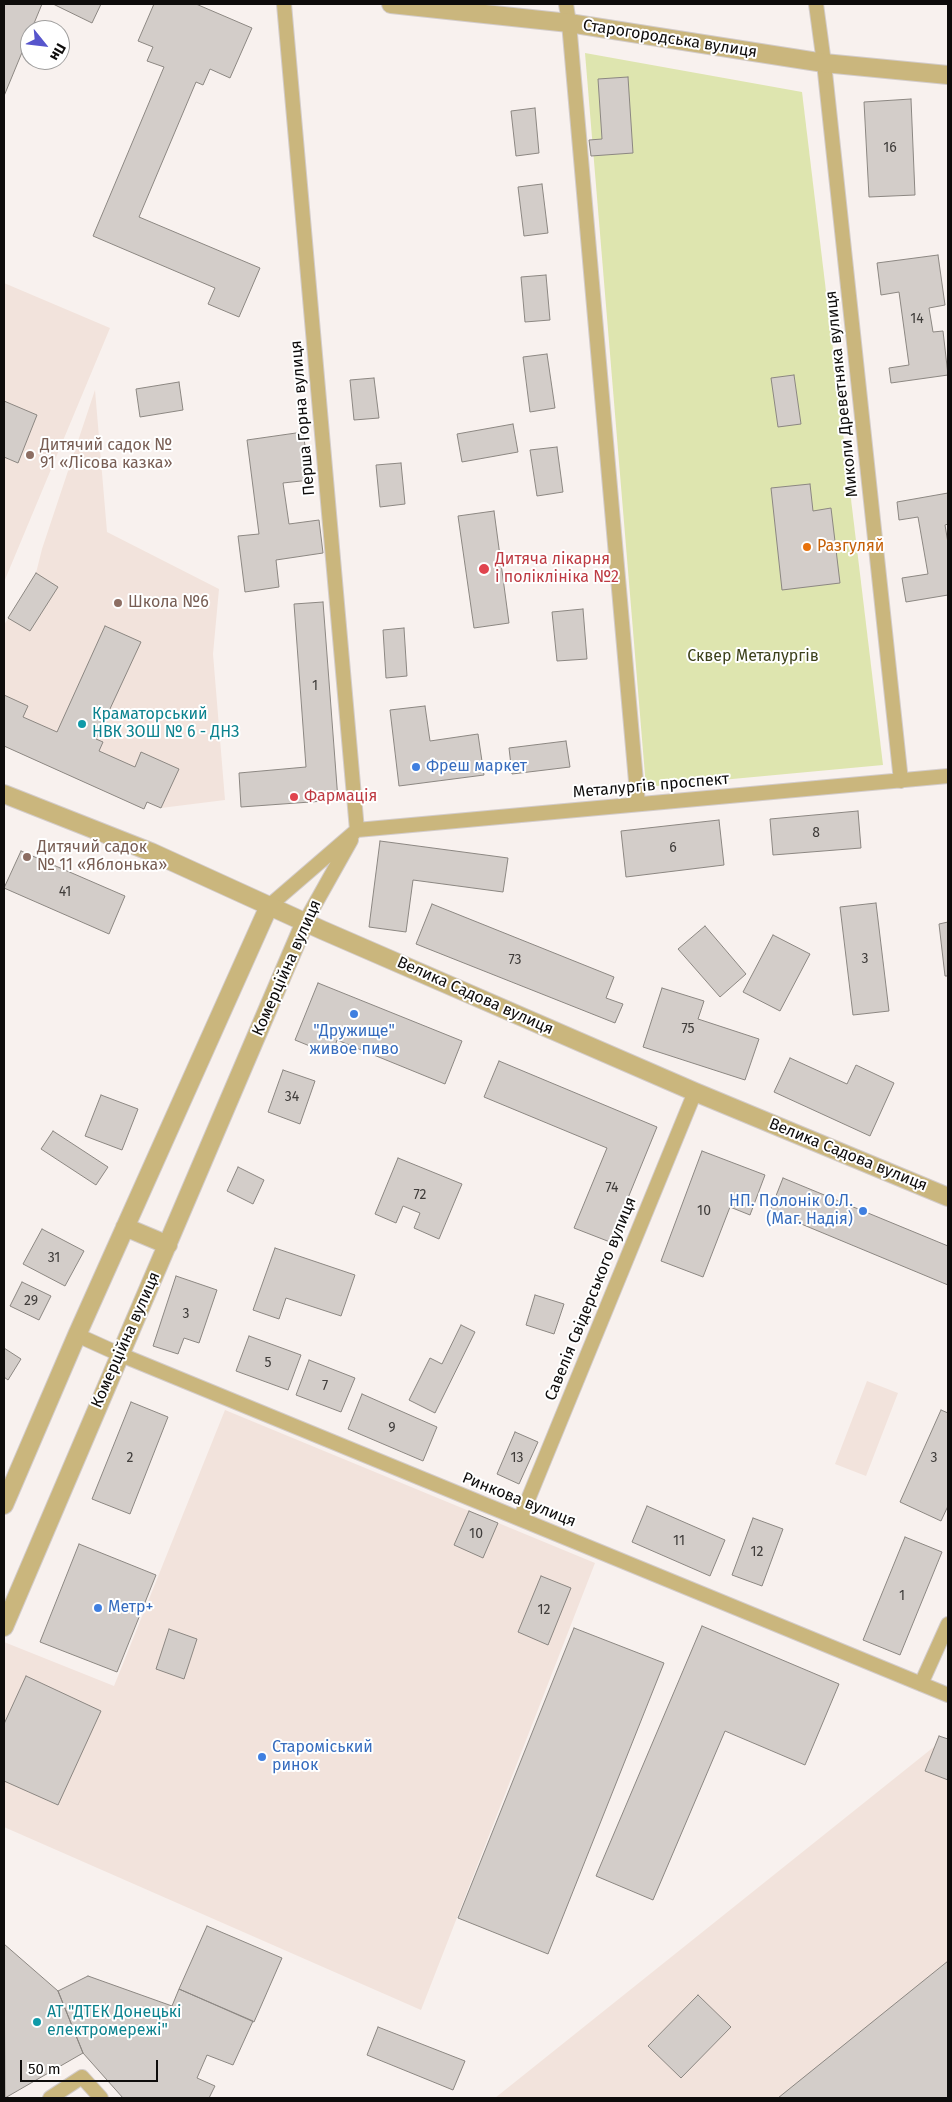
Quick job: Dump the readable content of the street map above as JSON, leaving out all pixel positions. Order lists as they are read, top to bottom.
{
  "streets": {
    "street": [
      "Старогородська вулиця",
      "Миколи Древетняка вулиця",
      "Перша Горна вулиця",
      "Металургів проспект",
      "Комерційна вулиця",
      "Велика Садова вулиця",
      "Савелія Свідерського вулиця",
      "Ринкова вулиця"
    ]
  },
  "crossings": [
    ["Старогородська вулиця", "Миколи Древетняка вулиця"],
    ["Миколи Древетняка вулиця", "Металургів проспект"],
    ["Перша Горна вулиця", "Металургів проспект"],
    ["Перша Горна вулиця", "Комерційна вулиця"],
    ["Металургів проспект", "Комерційна вулиця"],
    ["Комерційна вулиця", "Велика Садова вулиця"],
    ["Комерційна вулиця", "Ринкова вулиця"],
    ["Велика Садова вулиця", "Савелія Свідерського вулиця"],
    ["Савелія Свідерського вулиця", "Ринкова вулиця"]
  ],
  "parks": ["Сквер Металургів"],
  "places": [
    "Дитячий садок № 91 «Лісова казка»",
    "Разгуляй",
    "Дитяча лікарня і поліклініка №2",
    "Школа №6",
    "Краматорський НВК ЗОШ № 6 - ДНЗ",
    "Фреш маркет",
    "Фармація",
    "Дитячий садок № 11 «Яблонька»",
    "\"Дружище\" живое пиво",
    "НП. Полонік О.Л. (Маг. Надія)",
    "Метр+",
    "Староміський ринок",
    "АТ \"ДТЕК Донецькі електромережі\""
  ],
  "house_numbers": [
    "16",
    "14",
    "1",
    "8",
    "6",
    "41",
    "3",
    "73",
    "75",
    "34",
    "74",
    "72",
    "10",
    "31",
    "29",
    "3",
    "5",
    "7",
    "9",
    "2",
    "13",
    "3",
    "10",
    "11",
    "12",
    "1",
    "12"
  ],
  "scale_bar": "50 m",
  "north": "bottom right"
}
